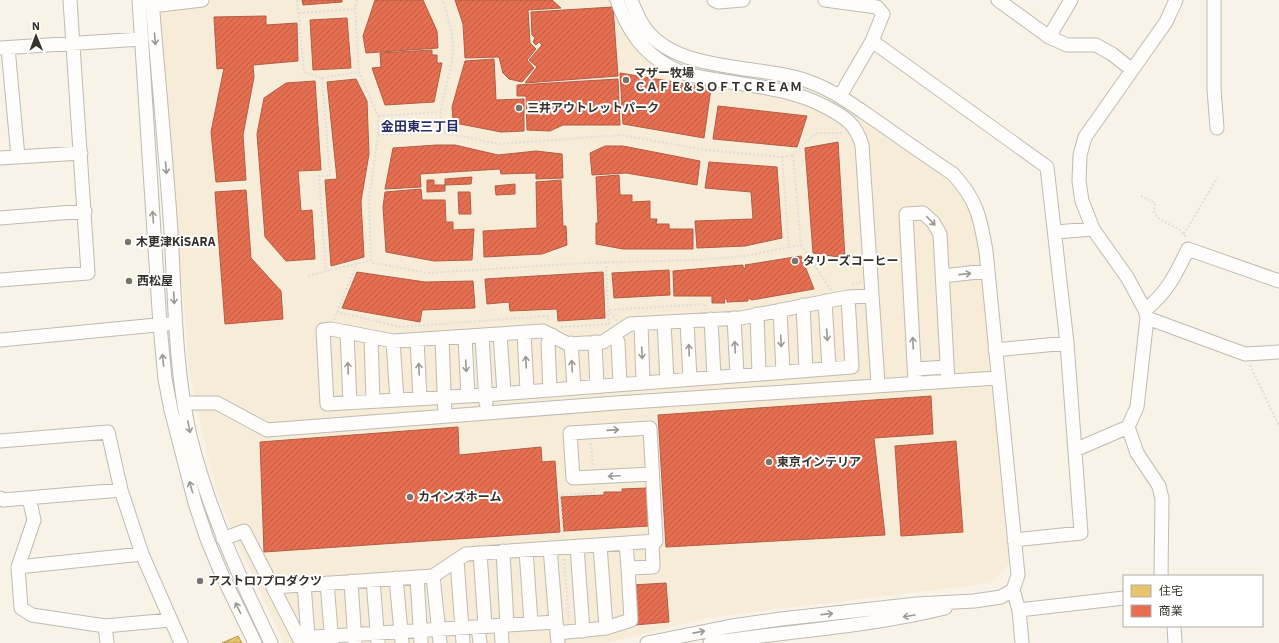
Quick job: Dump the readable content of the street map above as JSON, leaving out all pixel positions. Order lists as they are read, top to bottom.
{
  "districts": ["金田東三丁目"],
  "places": [
    "マザー牧場 ＣＡＦＥ＆ＳＯＦＴＣＲＥＡＭ",
    "三井アウトレットパーク",
    "木更津KiSARA",
    "タリーズコーヒー",
    "西松屋",
    "東京インテリア",
    "カインズホーム",
    "アストロﾌプロダクツ"
  ],
  "legend": ["住宅", "商業"],
  "north": "top"
}
